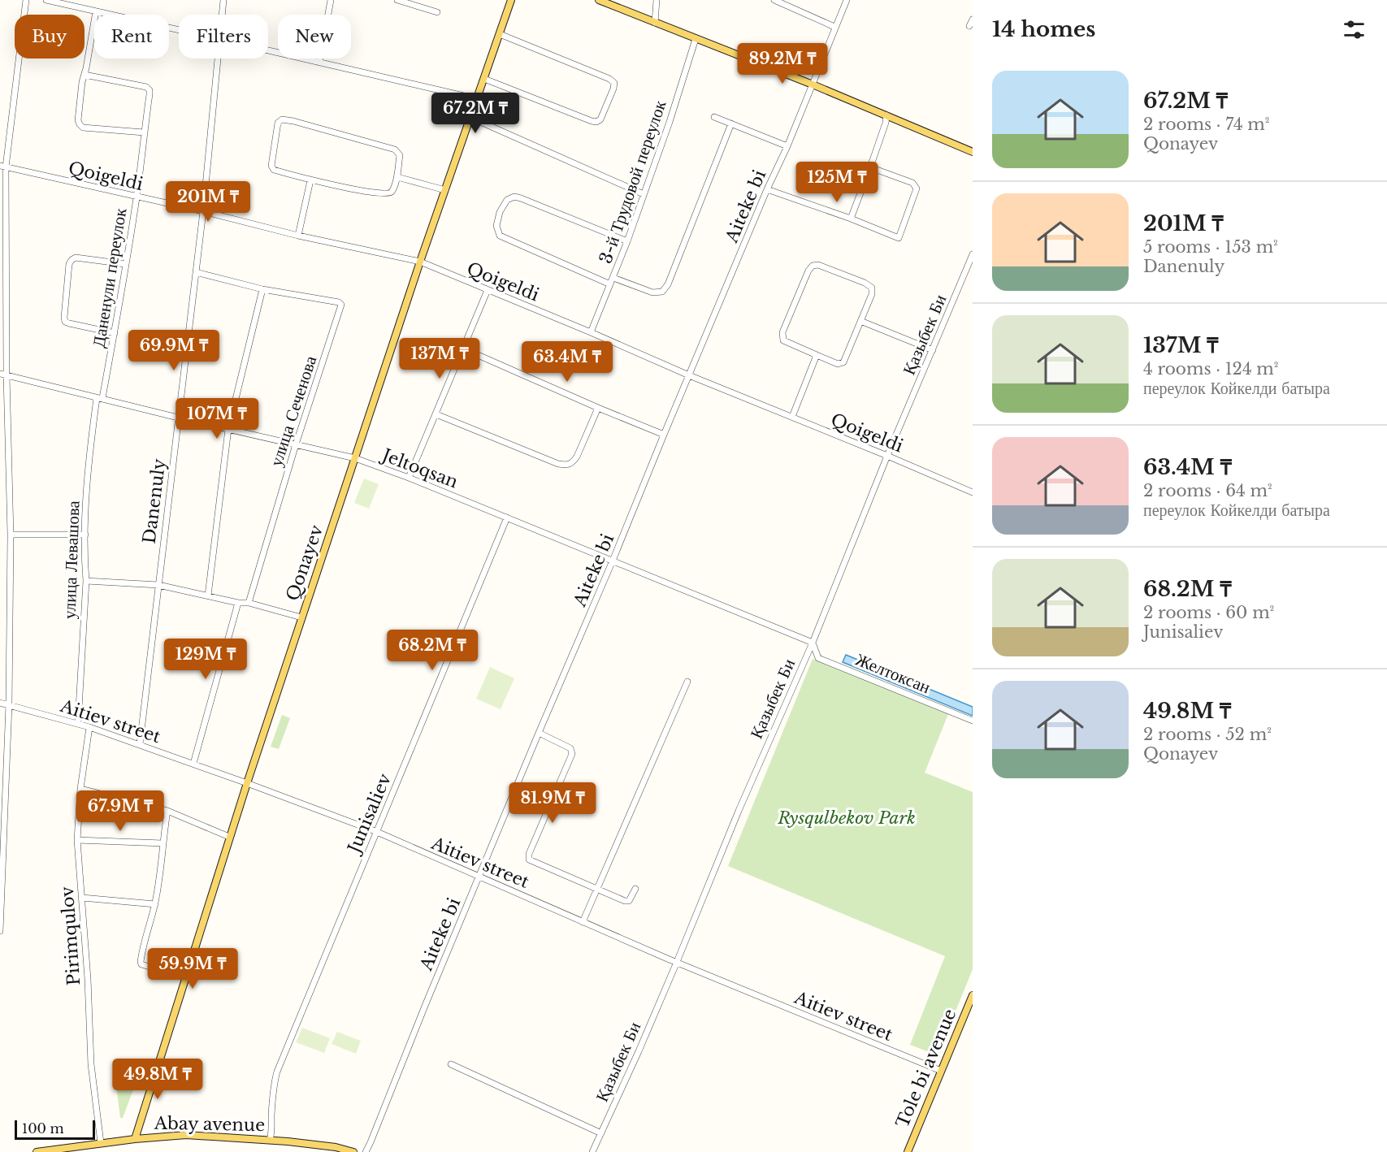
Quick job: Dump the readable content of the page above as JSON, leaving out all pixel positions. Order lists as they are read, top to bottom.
{
  "streets": {
    "main road": ["Qonayev", "Tole bi avenue", "Abay avenue"],
    "street": [
      "Qoigeldi",
      "3-й Трудовой переулок",
      "Aiteke bi",
      "Даненули переулок",
      "Қазыбек Би",
      "улица Сеченова",
      "Jeltoqsan",
      "Danenuly",
      "улица Левашова",
      "Желтоксан",
      "Aitiev street",
      "Junisaliev",
      "Pirimqulov"
    ]
  },
  "crossings": [
    ["Qoigeldi", "3-й Трудовой переулок"],
    ["Qoigeldi", "Aiteke bi"],
    ["Qoigeldi", "Даненули переулок"],
    ["Qoigeldi", "Қазыбек Би"],
    ["Qoigeldi", "Danenuly"],
    ["Qoigeldi", "Qonayev"],
    ["Aiteke bi", "Jeltoqsan"],
    ["Aiteke bi", "Aitiev street"],
    ["Даненули переулок", "Jeltoqsan"],
    ["Даненули переулок", "улица Левашова"],
    ["Қазыбек Би", "Jeltoqsan"],
    ["Қазыбек Би", "Желтоксан"],
    ["Қазыбек Би", "Aitiev street"],
    ["улица Сеченова", "Jeltoqsan"],
    ["улица Сеченова", "Danenuly"],
    ["Jeltoqsan", "Danenuly"],
    ["Jeltoqsan", "улица Левашова"],
    ["Jeltoqsan", "Qonayev"],
    ["Jeltoqsan", "Желтоксан"],
    ["Jeltoqsan", "Junisaliev"],
    ["Danenuly", "Aitiev street"],
    ["улица Левашова", "Aitiev street"],
    ["Qonayev", "Aitiev street"],
    ["Qonayev", "Abay avenue"],
    ["Aitiev street", "Junisaliev"],
    ["Aitiev street", "Pirimqulov"],
    ["Aitiev street", "Tole bi avenue"],
    ["Junisaliev", "Abay avenue"],
    ["Pirimqulov", "Abay avenue"]
  ],
  "parks": ["Rysqulbekov Park"],
  "scale_bar": "100 m",
  "page": {
    "heading": "14 homes",
    "chip": [
      "Buy",
      "Rent",
      "Filters",
      "New"
    ],
    "price": [
      "89.2M ₸",
      "67.2M ₸",
      "125M ₸",
      "201M ₸",
      "69.9M ₸",
      "137M ₸",
      "63.4M ₸",
      "107M ₸",
      "68.2M ₸",
      "129M ₸",
      "81.9M ₸",
      "67.9M ₸",
      "59.9M ₸",
      "49.8M ₸"
    ],
    "list": [
      {
        "name": "67.2M ₸",
        "note": "2 rooms · 74 m² · Qonayev"
      },
      {
        "name": "201M ₸",
        "note": "5 rooms · 153 m² · Danenuly"
      },
      {
        "name": "137M ₸",
        "note": "4 rooms · 124 m² · переулок Койкелди батыра"
      },
      {
        "name": "63.4M ₸",
        "note": "2 rooms · 64 m² · переулок Койкелди батыра"
      },
      {
        "name": "68.2M ₸",
        "note": "2 rooms · 60 m² · Junisaliev"
      },
      {
        "name": "49.8M ₸",
        "note": "2 rooms · 52 m² · Qonayev"
      }
    ],
    "scale": "100 m"
  }
}
